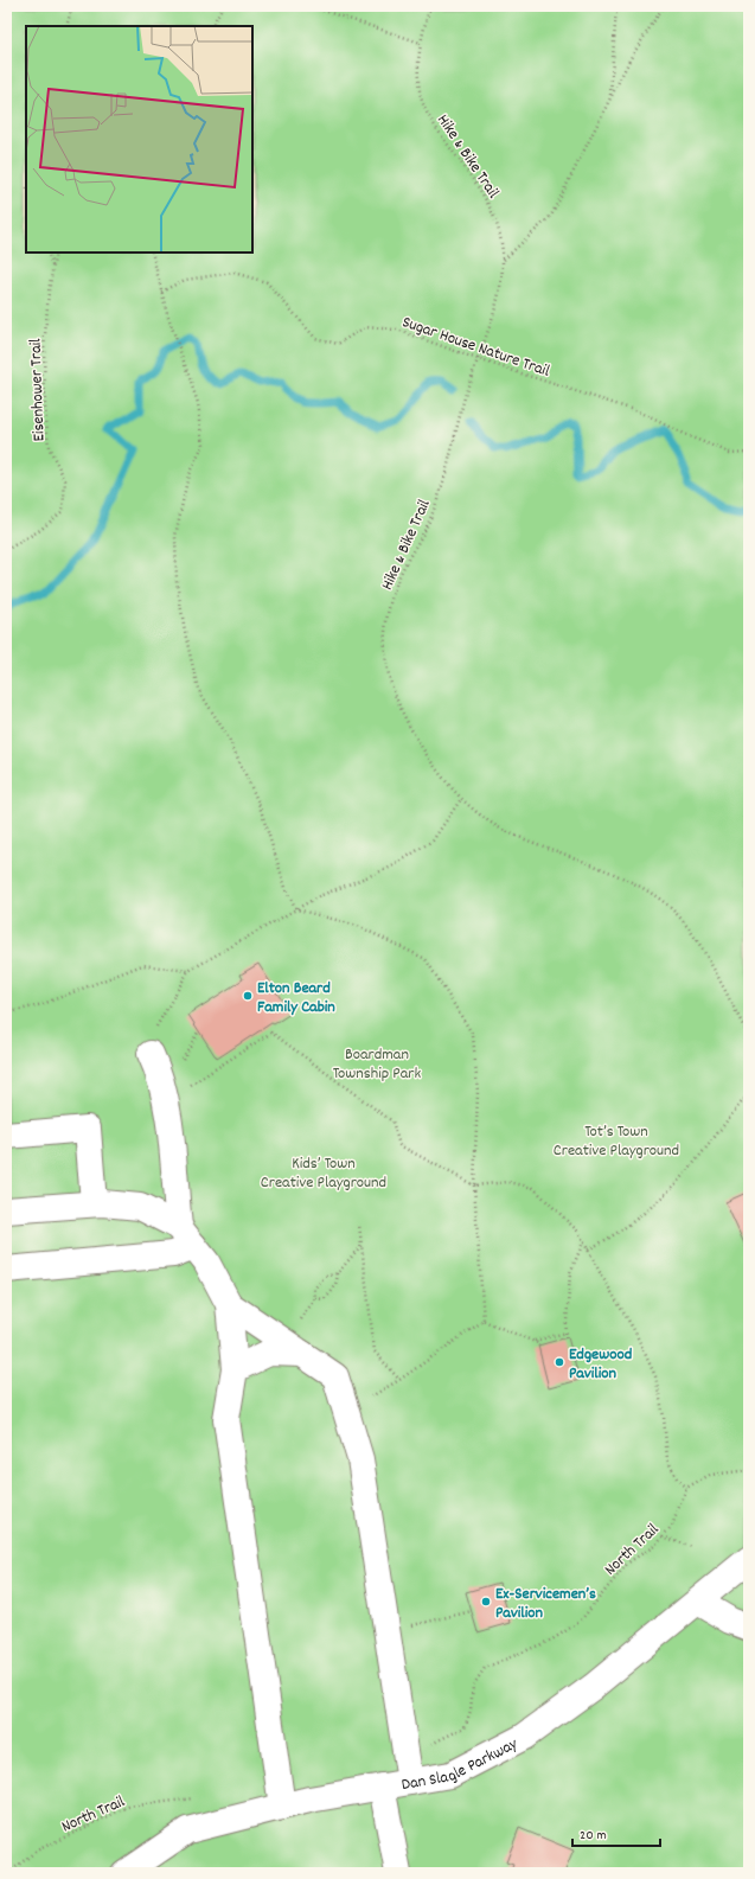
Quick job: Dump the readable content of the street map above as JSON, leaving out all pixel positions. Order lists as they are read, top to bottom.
{
  "streets": {
    "street": ["Dan Slagle Parkway"],
    "path": [
      "Hike & Bike Trail",
      "Sugar House Nature Trail",
      "Eisenhower Trail",
      "North Trail"
    ]
  },
  "crossings": [
    ["Hike & Bike Trail", "Sugar House Nature Trail"]
  ],
  "parks": ["Boardman Township Park", "Tot’s Town Creative Playground", "Kids’ Town Creative Playground"],
  "places": ["Elton Beard Family Cabin", "Edgewood Pavilion", "Ex-Servicemen’s Pavilion"],
  "scale_bar": "20 m"
}
